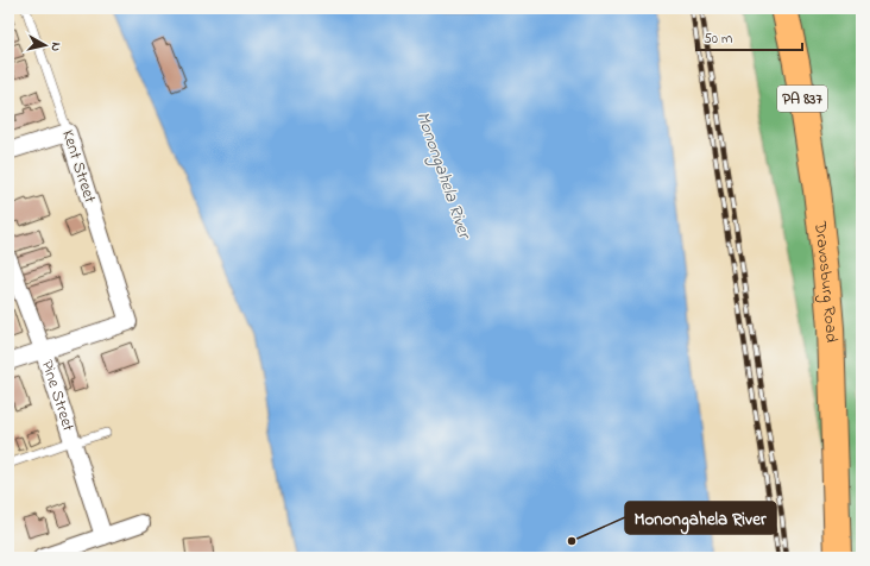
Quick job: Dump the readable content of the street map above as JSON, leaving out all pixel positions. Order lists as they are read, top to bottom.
{
  "streets": {
    "main road": ["PA 837", "Dravosburg Road"],
    "street": ["Kent Street", "Pine Street"]
  },
  "crossings": [
    ["Kent Street", "Pine Street"]
  ],
  "water": ["Monongahela River"],
  "places": ["Monongahela River"],
  "scale_bar": "50 m",
  "north": "right"
}
